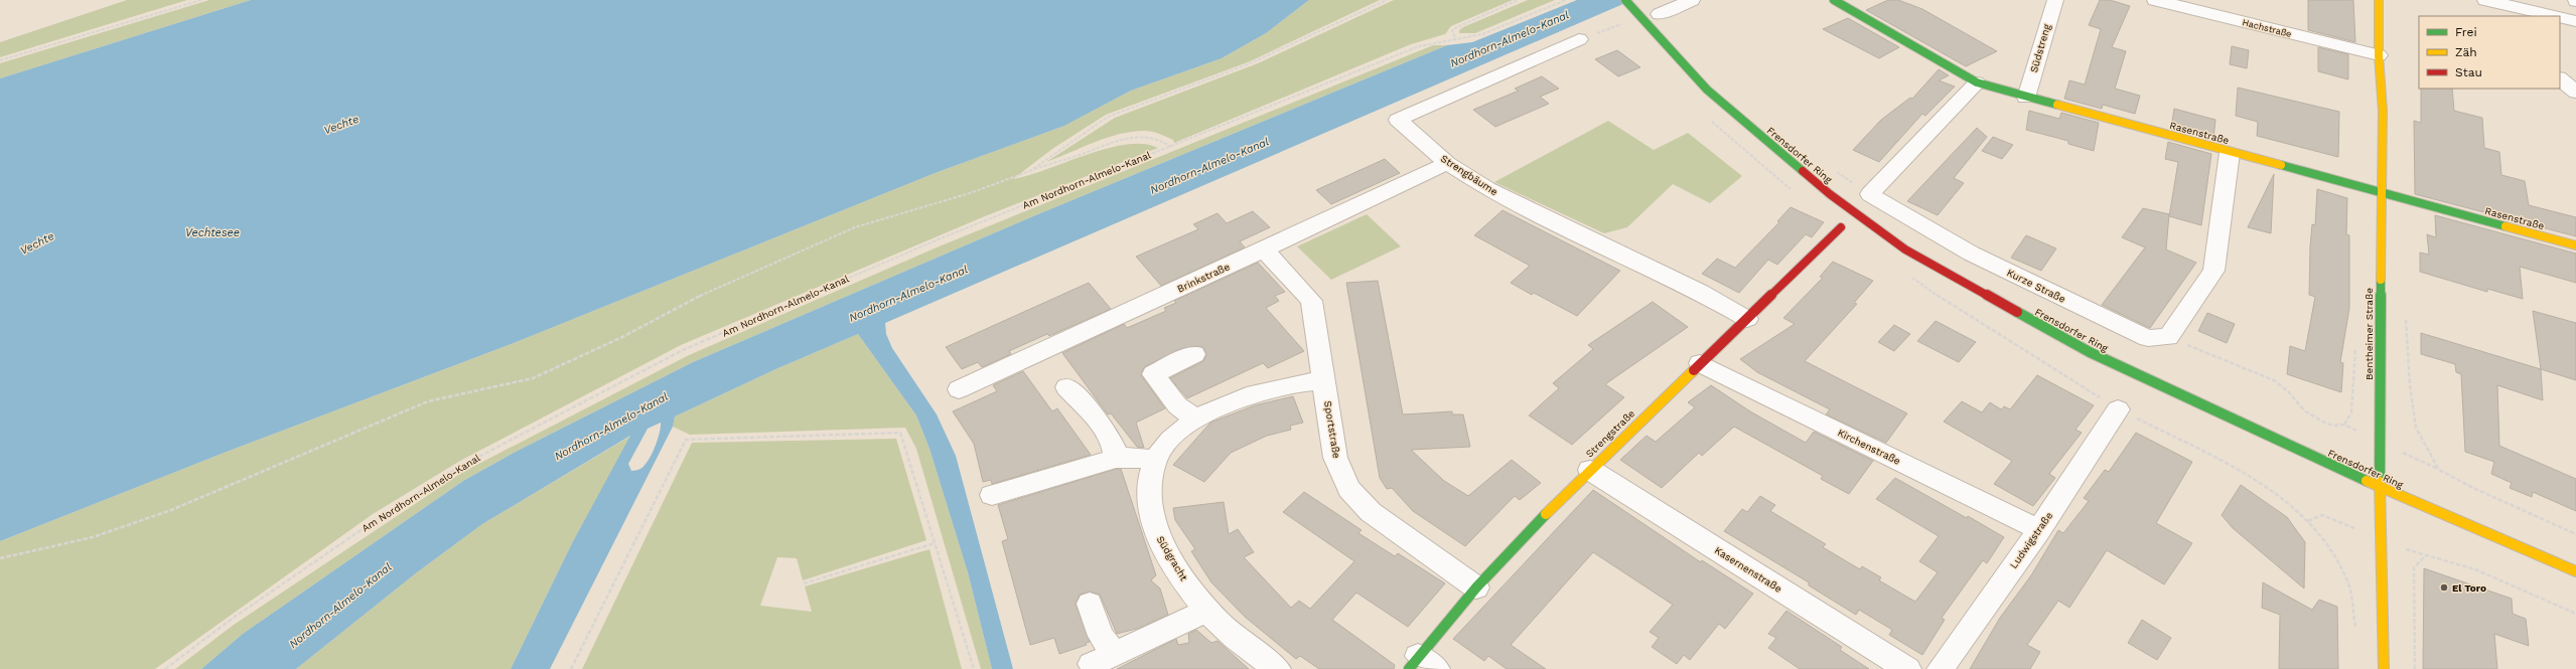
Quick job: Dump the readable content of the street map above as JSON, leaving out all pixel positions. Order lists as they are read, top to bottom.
{
  "streets": {
    "street": [
      "Hachstraße",
      "Südstreng",
      "Rasenstraße",
      "Frensdorfer Ring",
      "Strengbäume",
      "Brinkstraße",
      "Kurze Straße",
      "Bentheimer Straße",
      "Sportstraße",
      "Strengstraße",
      "Kirchenstraße",
      "Ludwigstraße",
      "Südgracht",
      "Kasernenstraße"
    ],
    "path": ["Am Nordhorn-Almelo-Kanal"]
  },
  "crossings": [
    ["Hachstraße", "Bentheimer Straße"],
    ["Südstreng", "Rasenstraße"],
    ["Rasenstraße", "Bentheimer Straße"],
    ["Frensdorfer Ring", "Bentheimer Straße"],
    ["Strengbäume", "Brinkstraße"],
    ["Strengbäume", "Strengstraße"],
    ["Brinkstraße", "Sportstraße"],
    ["Sportstraße", "Strengstraße"],
    ["Sportstraße", "Südgracht"],
    ["Strengstraße", "Kirchenstraße"],
    ["Strengstraße", "Kasernenstraße"],
    ["Kirchenstraße", "Ludwigstraße"]
  ],
  "water": ["Nordhorn-Almelo-Kanal", "Vechte", "Vechtesee"],
  "places": ["El Toro"],
  "legend": ["Frei", "Zäh", "Stau"]
}
